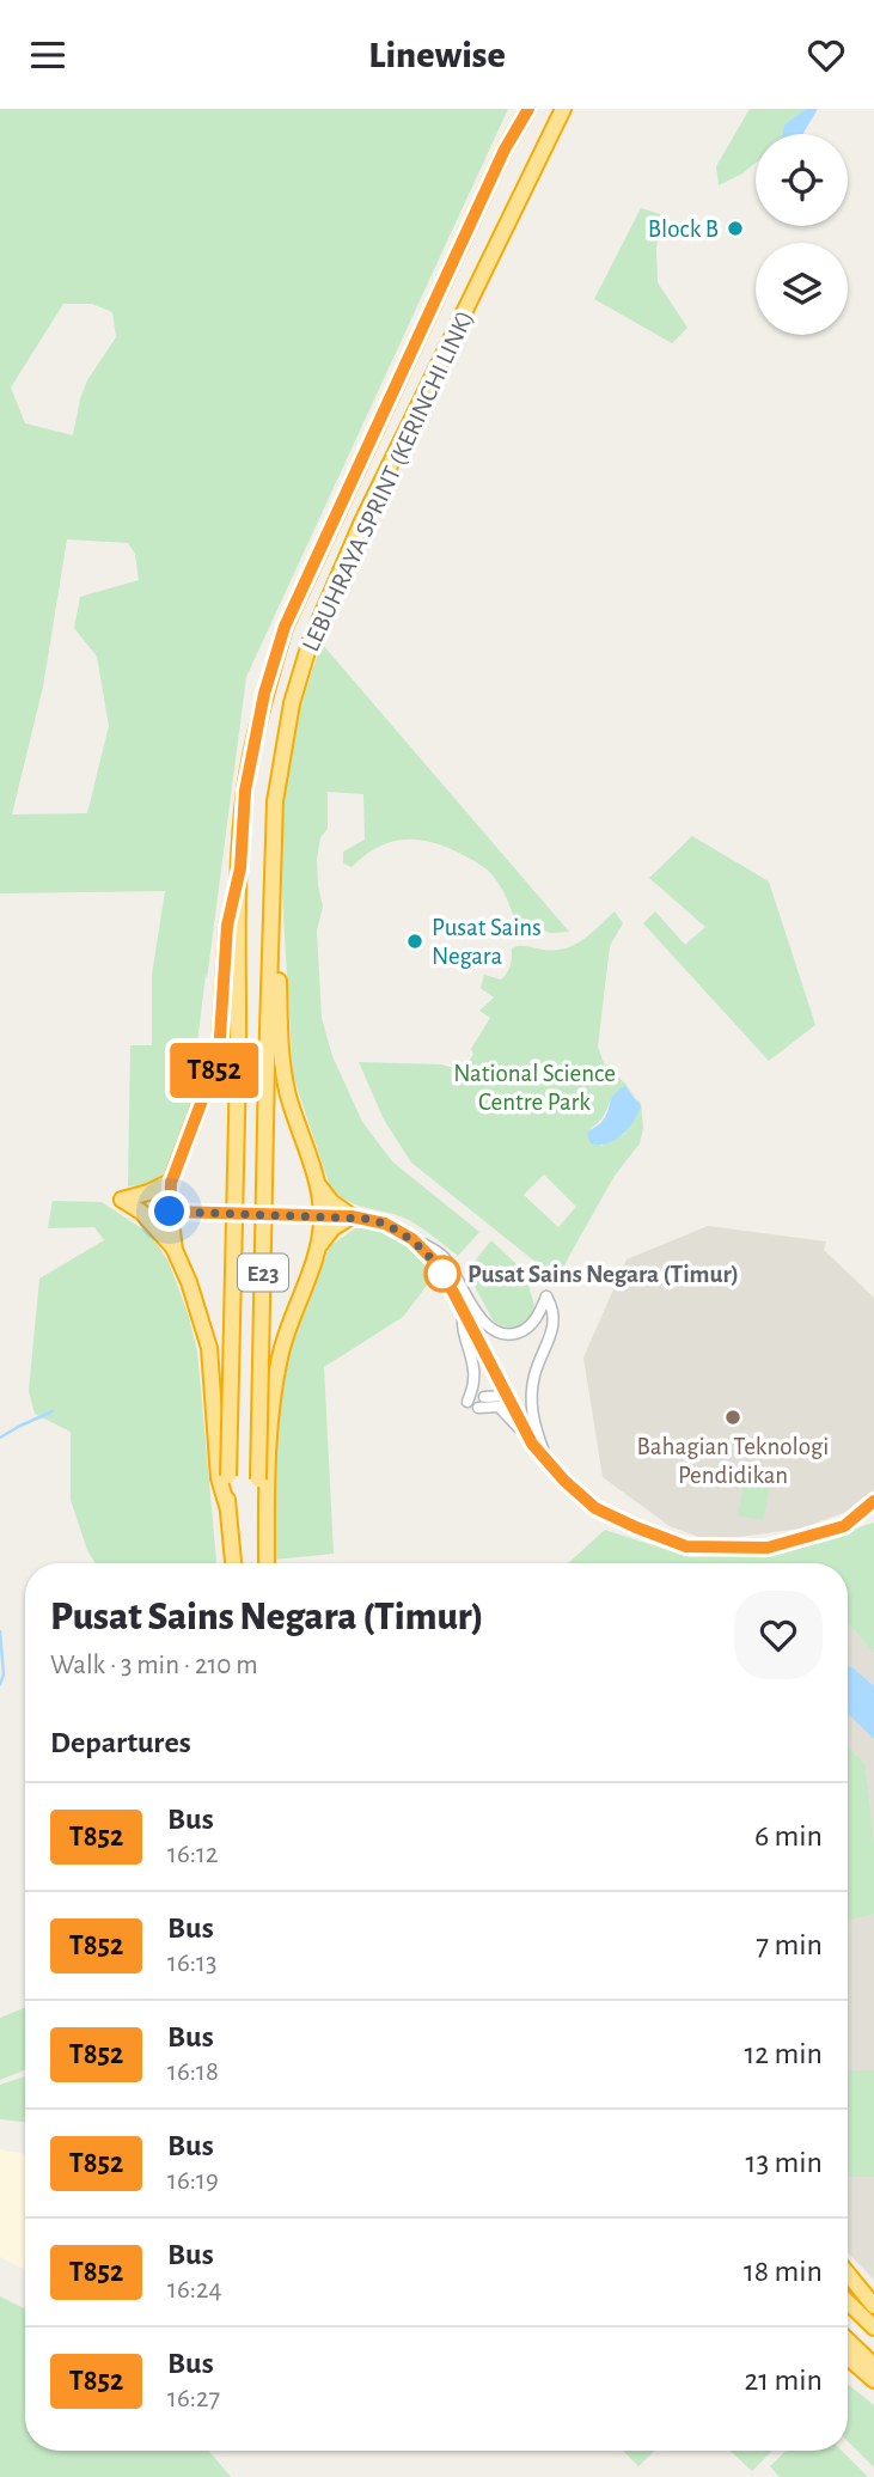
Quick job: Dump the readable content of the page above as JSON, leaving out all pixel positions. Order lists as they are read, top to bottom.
{
  "streets": {
    "highway": ["LEBUHRAYA SPRINT (KERINCHI LINK)", "E23"]
  },
  "parks": ["National Science Centre Park"],
  "places": [
    "Block B",
    "Pusat Sains Negara",
    "Pusat Sains Negara (Timur)",
    "Bahagian Teknologi Pendidikan"
  ],
  "lines": ["bus line T852"],
  "page": {
    "header": "Linewise",
    "on_map": "T852",
    "heading": [
      ["Pusat Sains Negara (Timur)", "Walk · 3 min · 210 m"],
      "Departures"
    ],
    "list": [
      {
        "mark": "T852",
        "name": "Bus",
        "note": "16:12",
        "value": "6 min"
      },
      {
        "mark": "T852",
        "name": "Bus",
        "note": "16:13",
        "value": "7 min"
      },
      {
        "mark": "T852",
        "name": "Bus",
        "note": "16:18",
        "value": "12 min"
      },
      {
        "mark": "T852",
        "name": "Bus",
        "note": "16:19",
        "value": "13 min"
      },
      {
        "mark": "T852",
        "name": "Bus",
        "note": "16:24",
        "value": "18 min"
      },
      {
        "mark": "T852",
        "name": "Bus",
        "note": "16:27",
        "value": "21 min"
      }
    ]
  }
}
